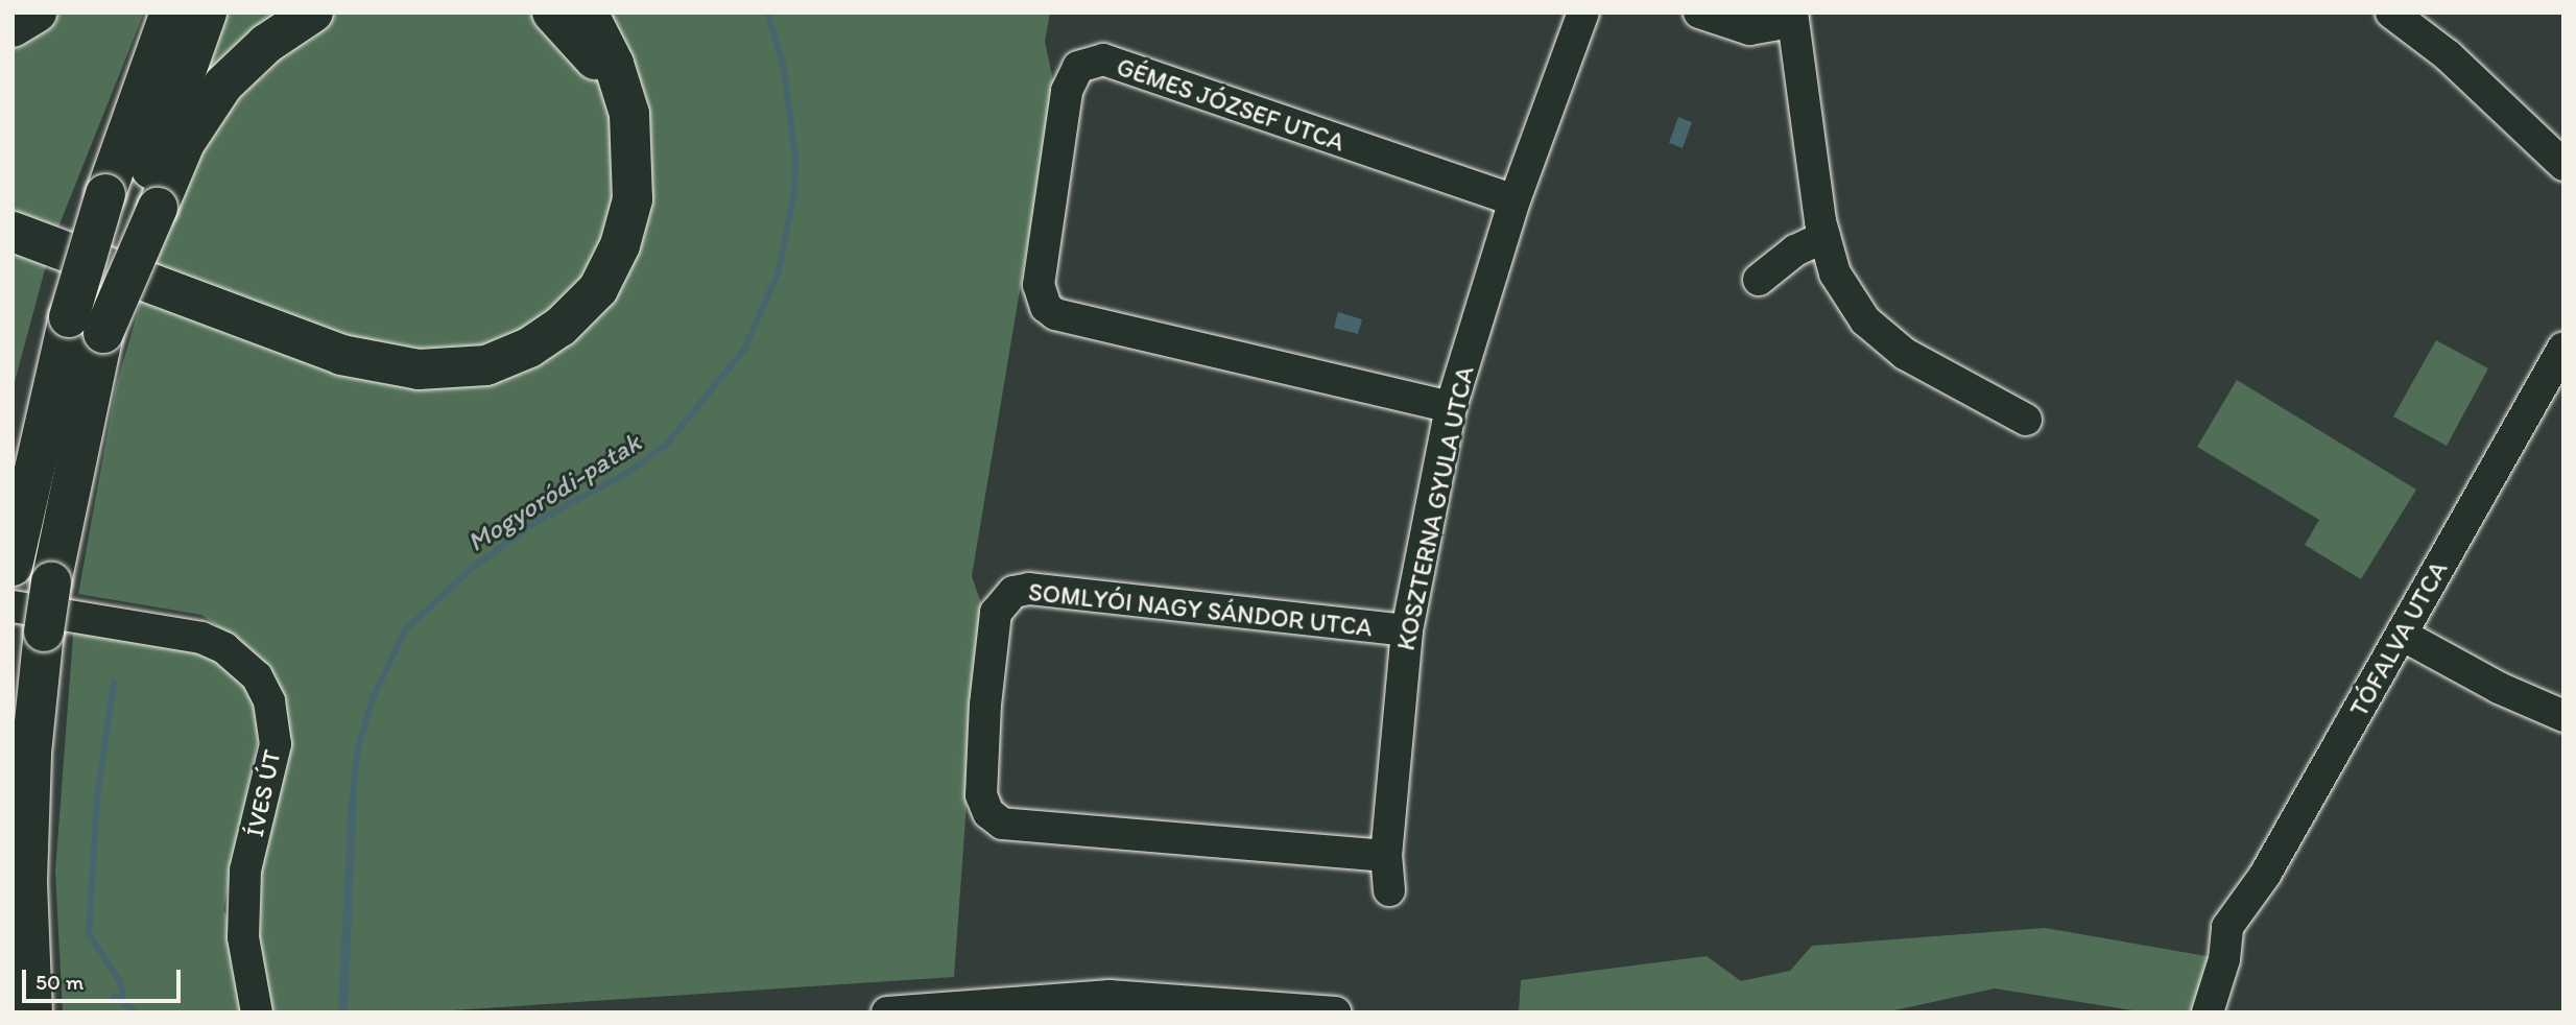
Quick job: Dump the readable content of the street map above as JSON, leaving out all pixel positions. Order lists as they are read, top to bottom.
{
  "streets": {
    "street": [
      "GÉMES JÓZSEF UTCA",
      "KOSZTERNA GYULA UTCA",
      "SOMLYÓI NAGY SÁNDOR UTCA",
      "TÓFALVA UTCA",
      "ÍVES ÚT"
    ]
  },
  "crossings": [
    ["GÉMES JÓZSEF UTCA", "KOSZTERNA GYULA UTCA"],
    ["KOSZTERNA GYULA UTCA", "SOMLYÓI NAGY SÁNDOR UTCA"]
  ],
  "water": ["Mogyoródi-patak"],
  "scale_bar": "50 m"
}
